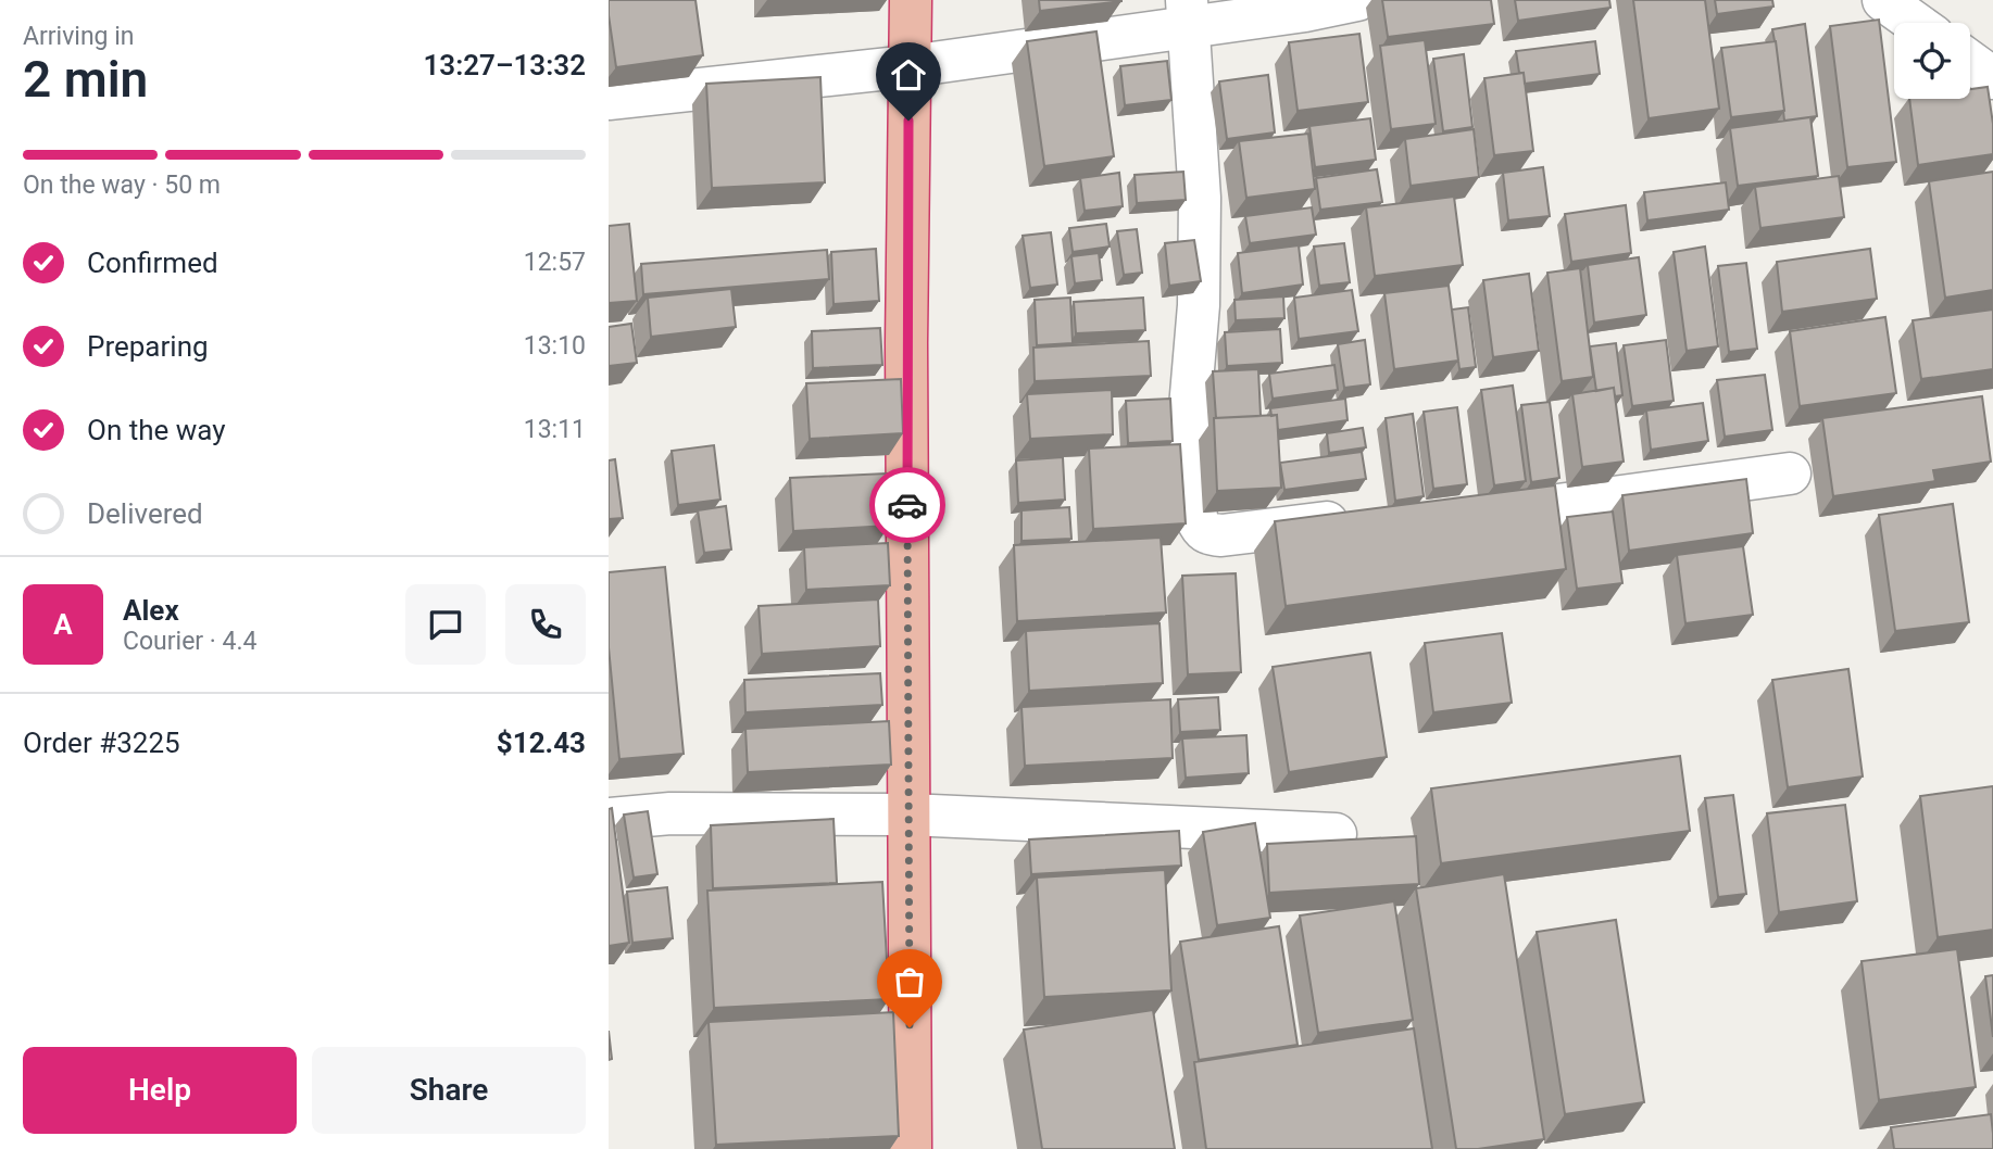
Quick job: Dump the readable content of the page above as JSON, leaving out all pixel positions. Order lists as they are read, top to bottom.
{
  "page": {
    "heading": ["2 min", "Arriving in", "13:27–13:32"],
    "panel": [
      "Alex",
      "Courier · 4.4",
      "Order #3225",
      "$12.43"
    ],
    "bar": "On the way · 50 m",
    "list": [
      ["Confirmed", "12:57"],
      ["Preparing", "13:10"],
      ["On the way", "13:11"],
      "Delivered"
    ],
    "round": "A",
    "buttons": ["Help", "Share"]
  }
}
